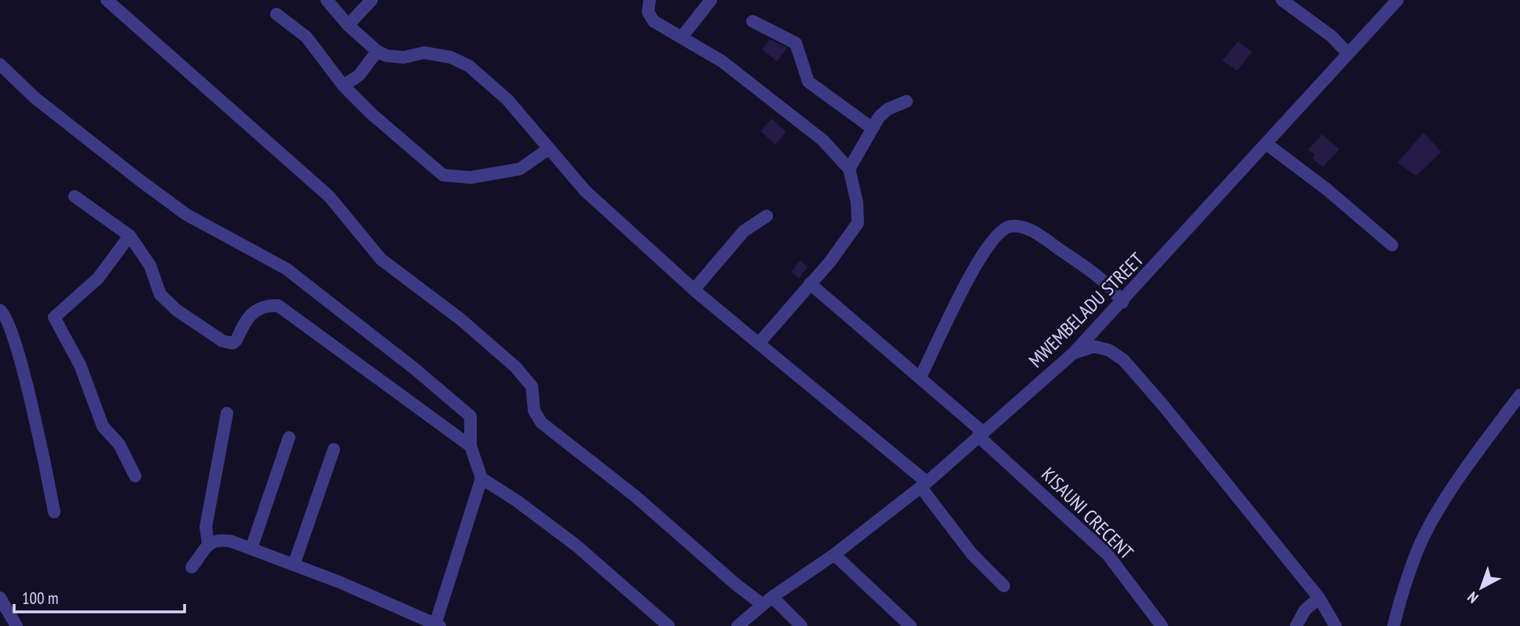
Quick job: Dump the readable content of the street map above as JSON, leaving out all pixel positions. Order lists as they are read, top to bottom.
{
  "streets": {
    "street": ["MWEMBELADU STREET", "KISAUNI CRECENT"]
  },
  "crossings": [
    ["MWEMBELADU STREET", "KISAUNI CRECENT"]
  ],
  "scale_bar": "100 m",
  "north": "bottom left"
}
